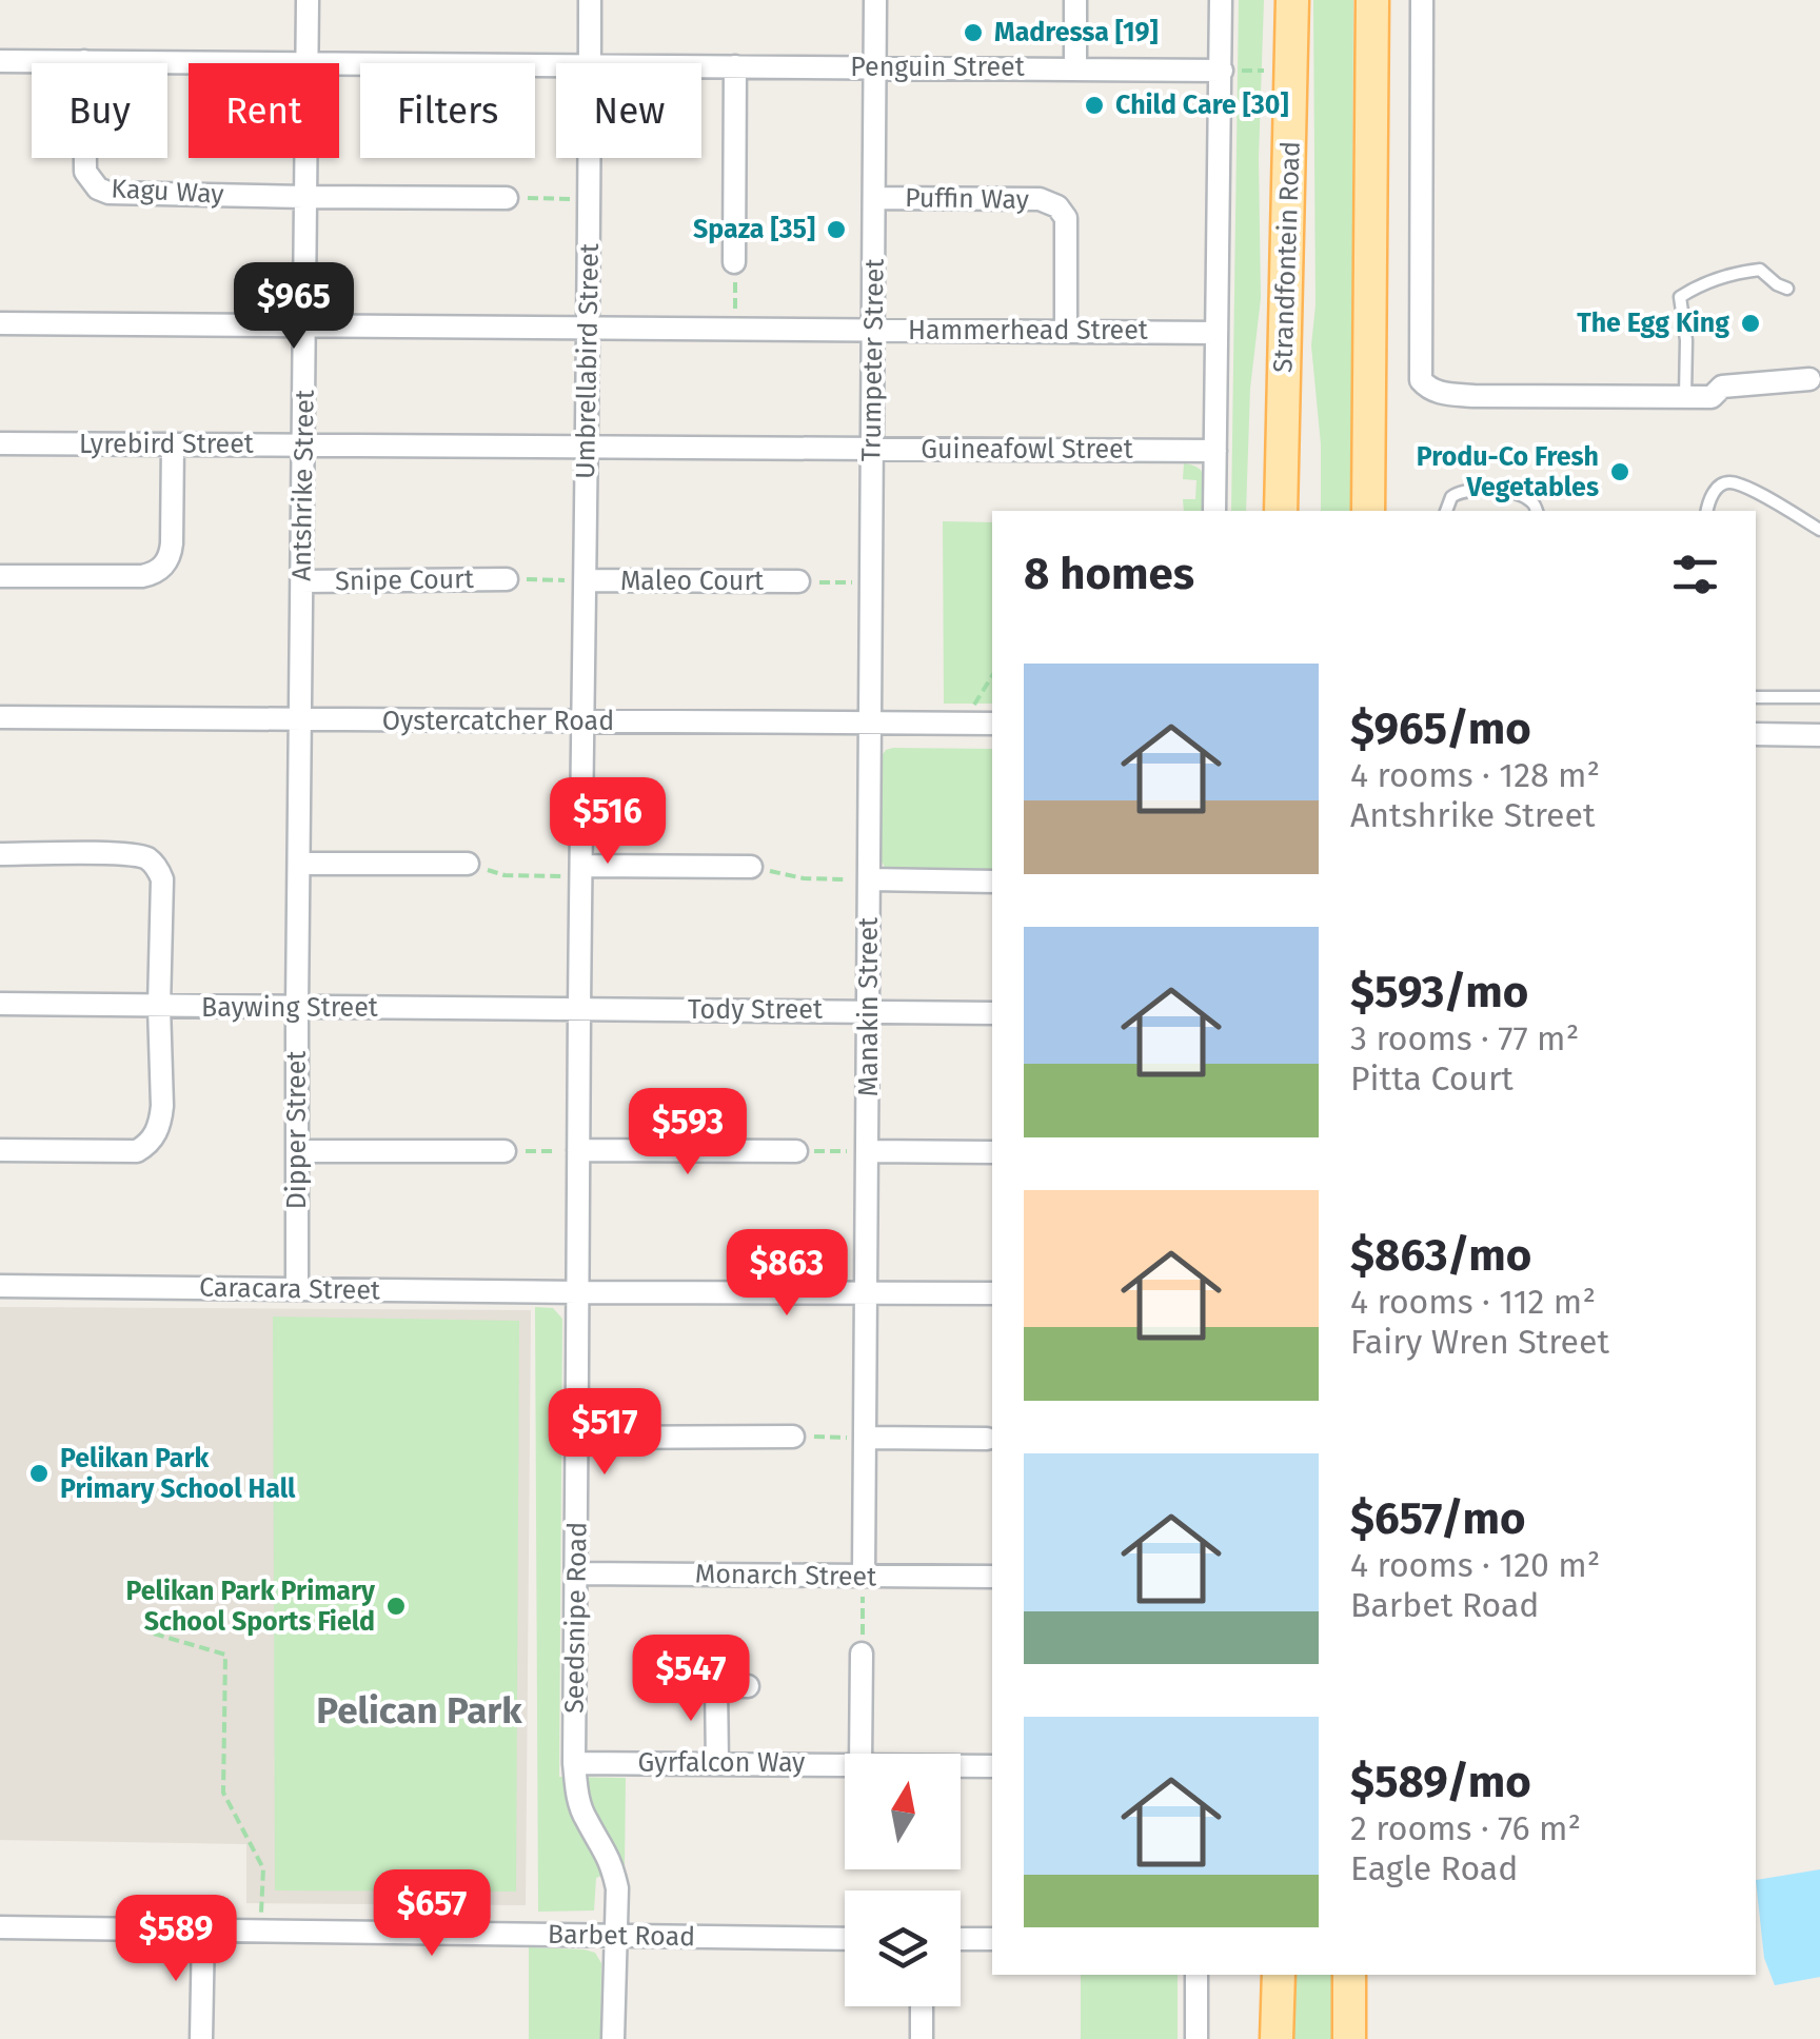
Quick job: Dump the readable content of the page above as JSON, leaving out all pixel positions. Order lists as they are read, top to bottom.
{
  "streets": {
    "main road": ["Strandfontein Road"],
    "street": [
      "Penguin Street",
      "Kagu Way",
      "Puffin Way",
      "Hammerhead Street",
      "Trumpeter Street",
      "Umbrellabird Street",
      "Lyrebird Street",
      "Guineafowl Street",
      "Antshrike Street",
      "Snipe Court",
      "Maleo Court",
      "Oystercatcher Road",
      "Manakin Street",
      "Baywing Street",
      "Tody Street",
      "Dipper Street",
      "Caracara Street",
      "Monarch Street",
      "Seedsnipe Road",
      "Gyrfalcon Way",
      "Barbet Road"
    ]
  },
  "crossings": [
    ["Penguin Street", "Kagu Way"],
    ["Penguin Street", "Trumpeter Street"],
    ["Penguin Street", "Antshrike Street"],
    ["Kagu Way", "Antshrike Street"],
    ["Puffin Way", "Hammerhead Street"],
    ["Puffin Way", "Trumpeter Street"],
    ["Hammerhead Street", "Trumpeter Street"],
    ["Hammerhead Street", "Umbrellabird Street"],
    ["Hammerhead Street", "Antshrike Street"],
    ["Trumpeter Street", "Guineafowl Street"],
    ["Trumpeter Street", "Oystercatcher Road"],
    ["Trumpeter Street", "Manakin Street"],
    ["Umbrellabird Street", "Lyrebird Street"],
    ["Umbrellabird Street", "Guineafowl Street"],
    ["Umbrellabird Street", "Maleo Court"],
    ["Umbrellabird Street", "Oystercatcher Road"],
    ["Umbrellabird Street", "Seedsnipe Road"],
    ["Lyrebird Street", "Guineafowl Street"],
    ["Lyrebird Street", "Antshrike Street"],
    ["Antshrike Street", "Snipe Court"],
    ["Antshrike Street", "Oystercatcher Road"],
    ["Antshrike Street", "Dipper Street"],
    ["Oystercatcher Road", "Manakin Street"],
    ["Oystercatcher Road", "Dipper Street"],
    ["Oystercatcher Road", "Seedsnipe Road"],
    ["Manakin Street", "Tody Street"],
    ["Manakin Street", "Caracara Street"],
    ["Manakin Street", "Monarch Street"],
    ["Baywing Street", "Tody Street"],
    ["Baywing Street", "Dipper Street"],
    ["Baywing Street", "Seedsnipe Road"],
    ["Tody Street", "Seedsnipe Road"],
    ["Dipper Street", "Caracara Street"],
    ["Caracara Street", "Seedsnipe Road"],
    ["Monarch Street", "Seedsnipe Road"],
    ["Seedsnipe Road", "Gyrfalcon Way"],
    ["Seedsnipe Road", "Barbet Road"]
  ],
  "districts": ["Pelican Park"],
  "places": [
    "Madressa [19]",
    "Child Care [30]",
    "Spaza [35]",
    "The Egg King",
    "Produ-Co Fresh Vegetables",
    "Pelikan Park Primary School Hall",
    "Pelikan Park Primary School Sports Field"
  ],
  "north": "top",
  "page": {
    "chip": [
      "Buy",
      "Rent",
      "Filters",
      "New"
    ],
    "price": [
      "$965",
      "$516",
      "$593",
      "$863",
      "$517",
      "$547",
      "$657",
      "$589"
    ],
    "heading": "8 homes",
    "list": [
      {
        "name": "$965/mo",
        "note": "4 rooms · 128 m² · Antshrike Street"
      },
      {
        "name": "$593/mo",
        "note": "3 rooms · 77 m² · Pitta Court"
      },
      {
        "name": "$863/mo",
        "note": "4 rooms · 112 m² · Fairy Wren Street"
      },
      {
        "name": "$657/mo",
        "note": "4 rooms · 120 m² · Barbet Road"
      },
      {
        "name": "$589/mo",
        "note": "2 rooms · 76 m² · Eagle Road"
      }
    ]
  }
}
